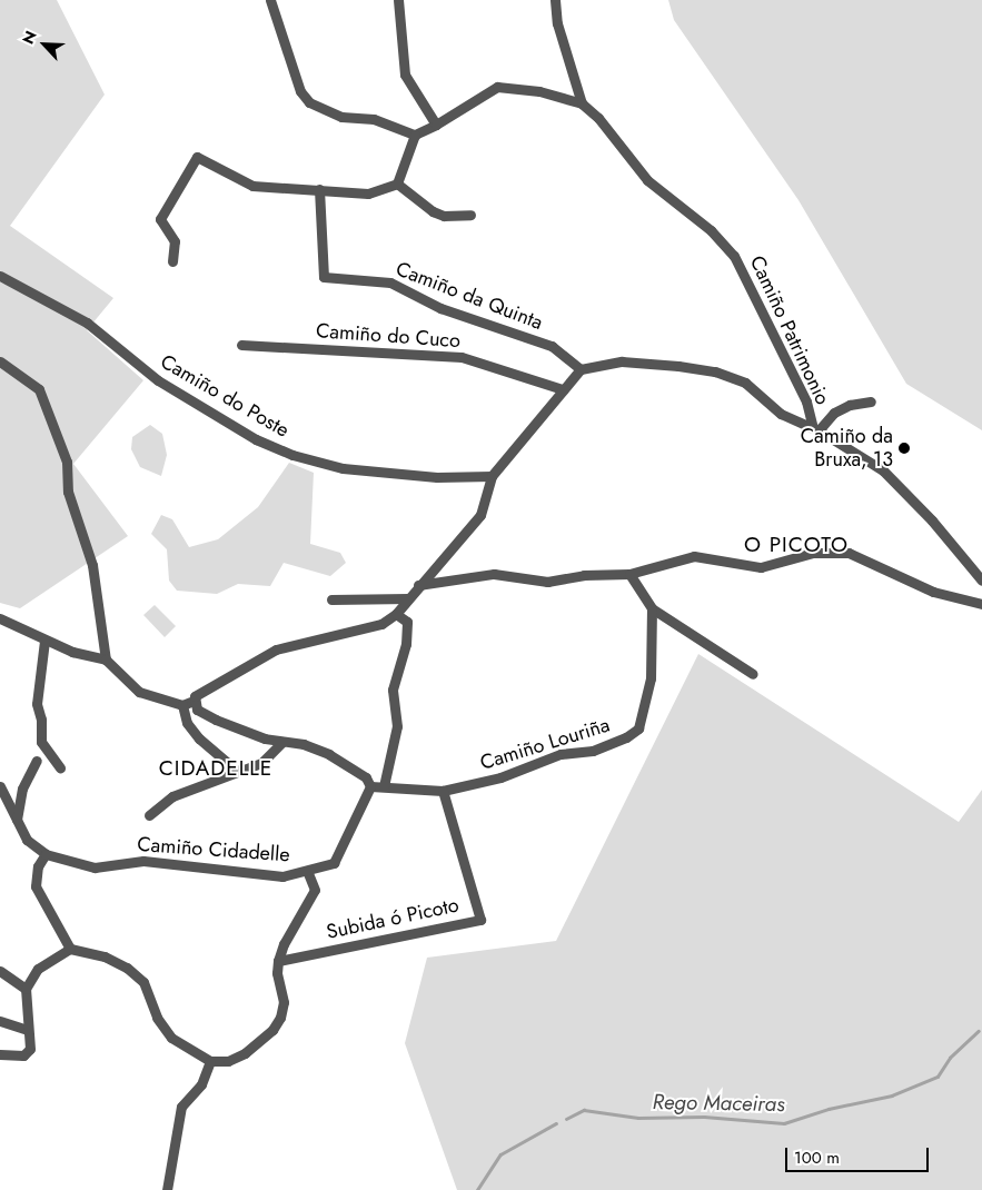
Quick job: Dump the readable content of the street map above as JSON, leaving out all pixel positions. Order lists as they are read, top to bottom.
{
  "streets": {
    "street": [
      "Camiño da Quinta",
      "Camiño Patrimonio",
      "Camiño do Cuco",
      "Camiño do Poste",
      "Camiño Louriña",
      "Camiño Cidadelle",
      "Subida ó Picoto"
    ]
  },
  "crossings": [
    ["Camiño Louriña", "Camiño Cidadelle"],
    ["Camiño Louriña", "Subida ó Picoto"]
  ],
  "districts": ["O PICOTO", "CIDADELLE"],
  "water": ["Rego Maceiras"],
  "places": ["Camiño da Bruxa, 13"],
  "scale_bar": "100 m",
  "north": "top left"
}
